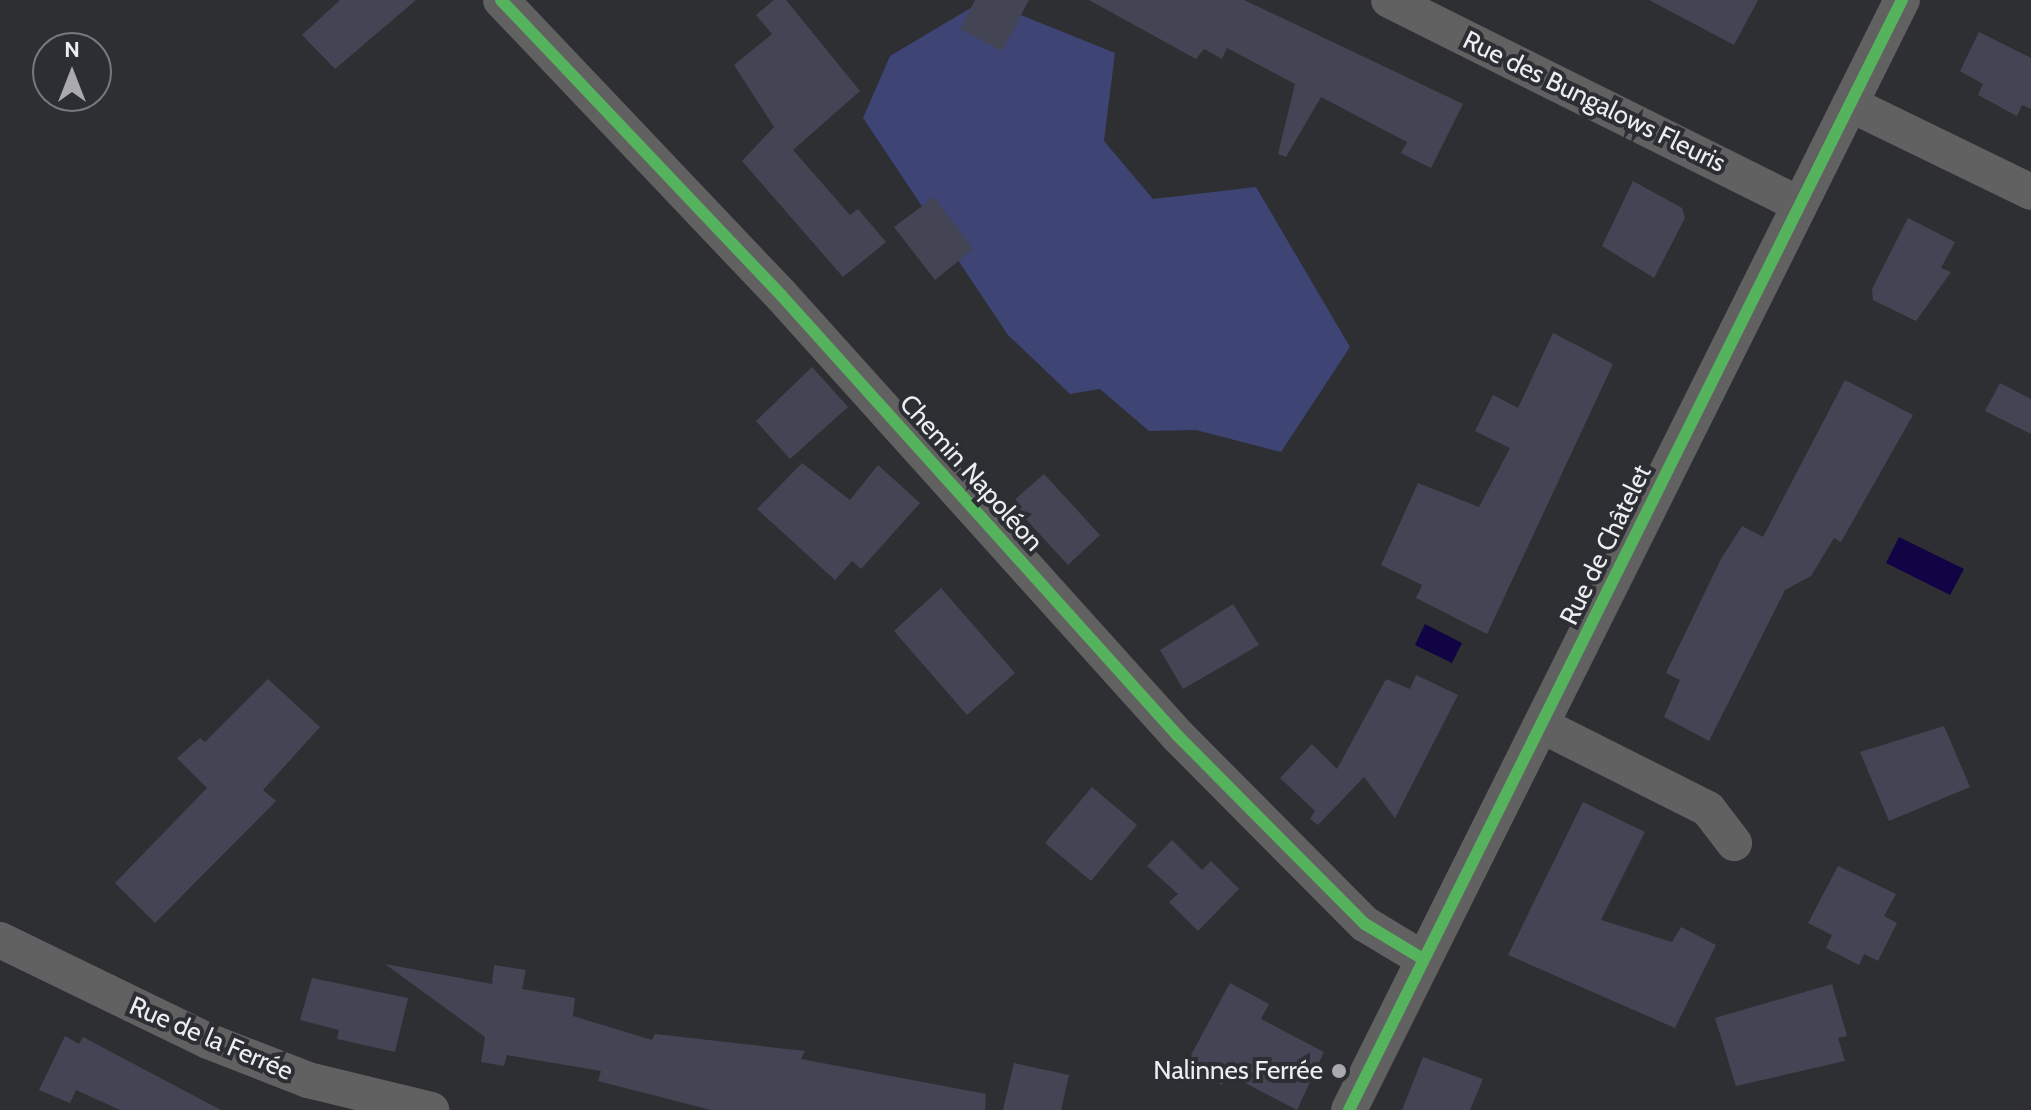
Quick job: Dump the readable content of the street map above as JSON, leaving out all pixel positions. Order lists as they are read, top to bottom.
{
  "streets": {
    "street": [
      "Rue des Bungalows Fleuris",
      "Chemin Napoléon",
      "Rue de Châtelet",
      "Rue de la Ferrée"
    ]
  },
  "crossings": [
    ["Rue des Bungalows Fleuris", "Rue de Châtelet"],
    ["Chemin Napoléon", "Rue de Châtelet"]
  ],
  "places": ["Nalinnes Ferrée"],
  "north": "top"
}
